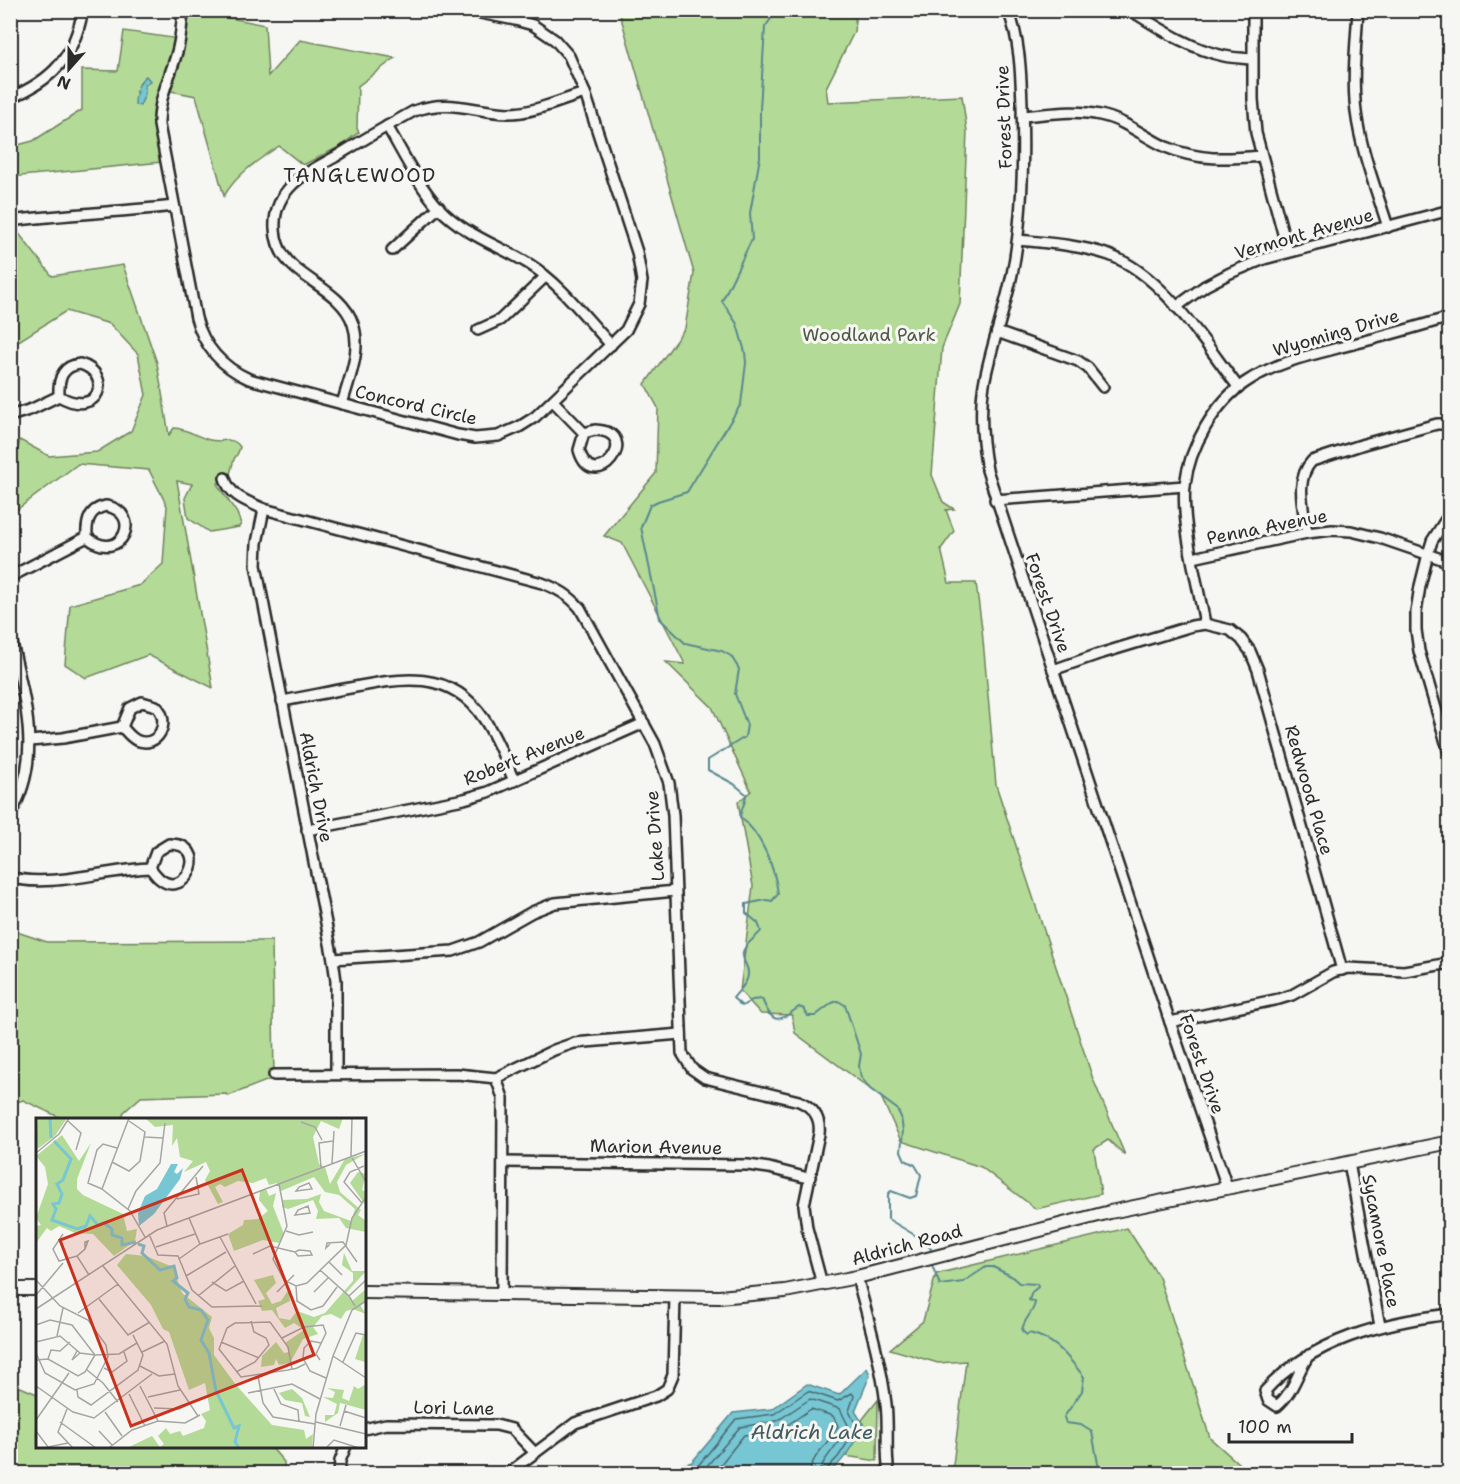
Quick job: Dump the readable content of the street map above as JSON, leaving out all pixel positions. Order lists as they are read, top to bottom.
{
  "streets": {
    "main road": ["Aldrich Road"],
    "street": [
      "Forest Drive",
      "Vermont Avenue",
      "Wyoming Drive",
      "Concord Circle",
      "Penna Avenue",
      "Robert Avenue",
      "Aldrich Drive",
      "Redwood Place",
      "Lake Drive",
      "Marion Avenue",
      "Sycamore Place",
      "Lori Lane"
    ]
  },
  "crossings": [
    ["Forest Drive", "Aldrich Road"],
    ["Wyoming Drive", "Penna Avenue"],
    ["Wyoming Drive", "Redwood Place"],
    ["Robert Avenue", "Aldrich Drive"],
    ["Robert Avenue", "Lake Drive"],
    ["Aldrich Drive", "Lake Drive"],
    ["Lake Drive", "Marion Avenue"],
    ["Lake Drive", "Aldrich Road"],
    ["Sycamore Place", "Aldrich Road"]
  ],
  "districts": ["TANGLEWOOD"],
  "water": ["Aldrich Lake"],
  "parks": ["Woodland Park"],
  "scale_bar": "100 m",
  "north": "bottom"
}
